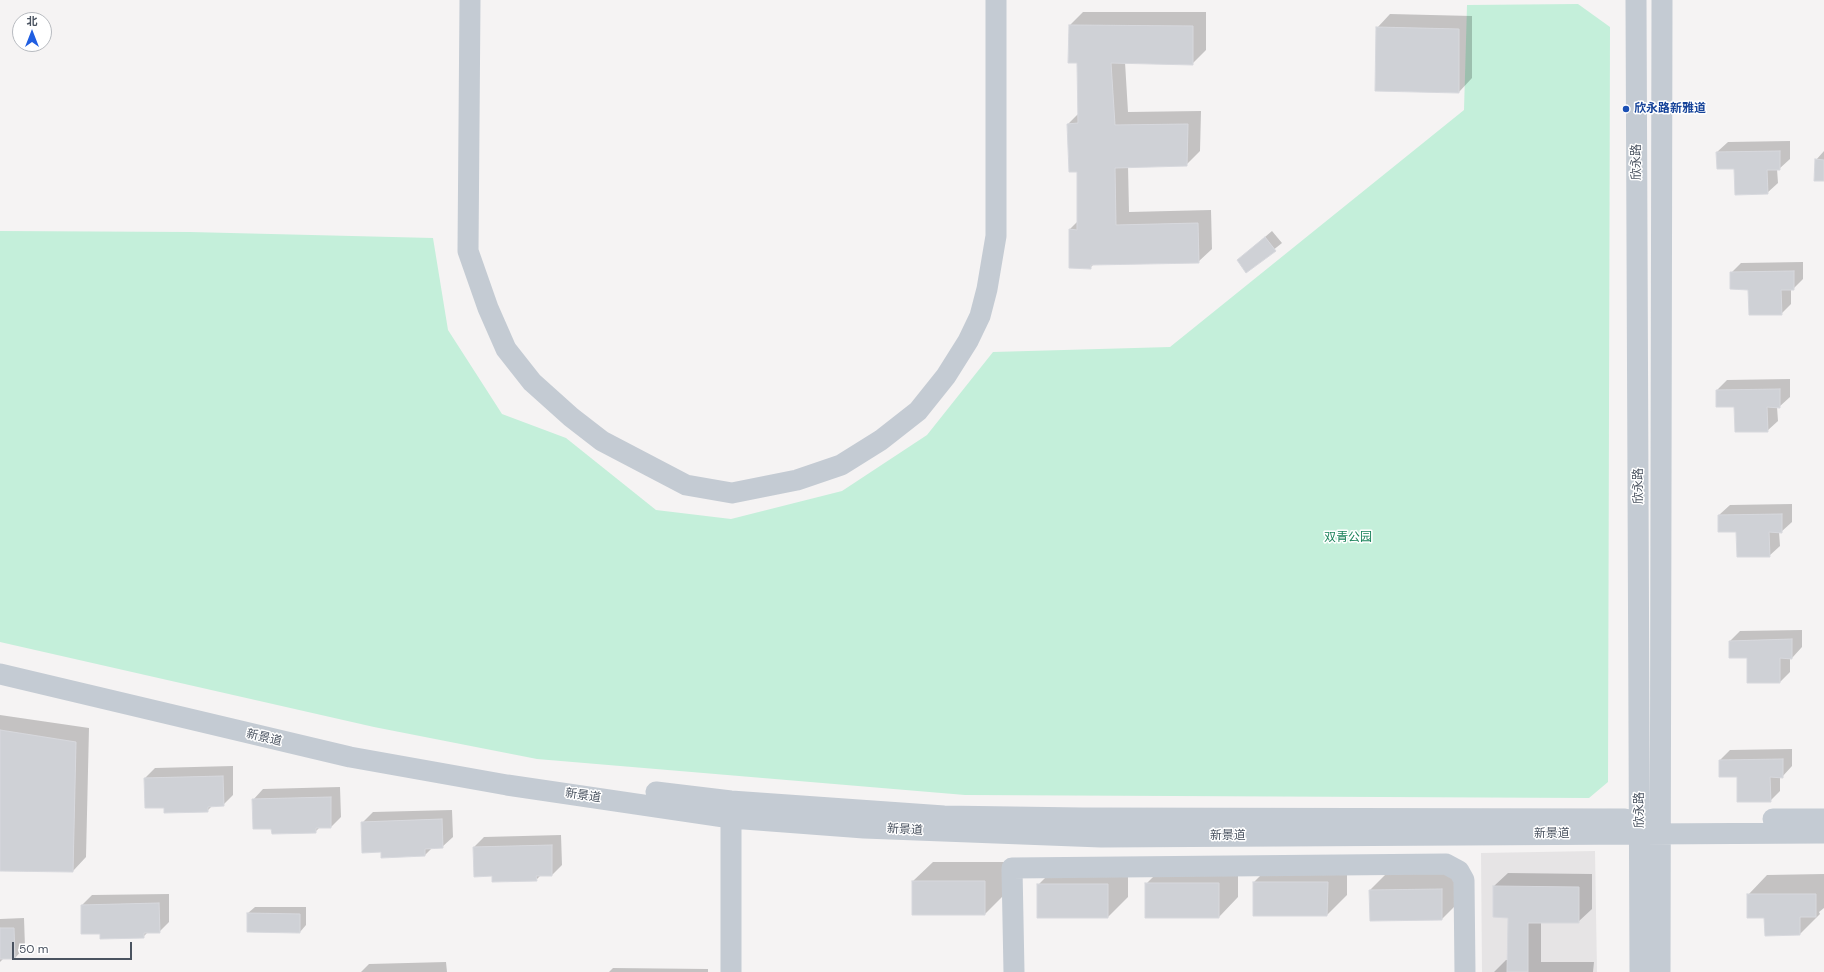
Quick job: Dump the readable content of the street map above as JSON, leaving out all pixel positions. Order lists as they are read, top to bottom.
{
  "streets": {
    "street": ["欣永路", "新景道"]
  },
  "crossings": [
    ["欣永路", "新景道"]
  ],
  "parks": ["双青公园"],
  "places": ["欣永路新雅道"],
  "scale_bar": "50 m",
  "north": "top"
}
